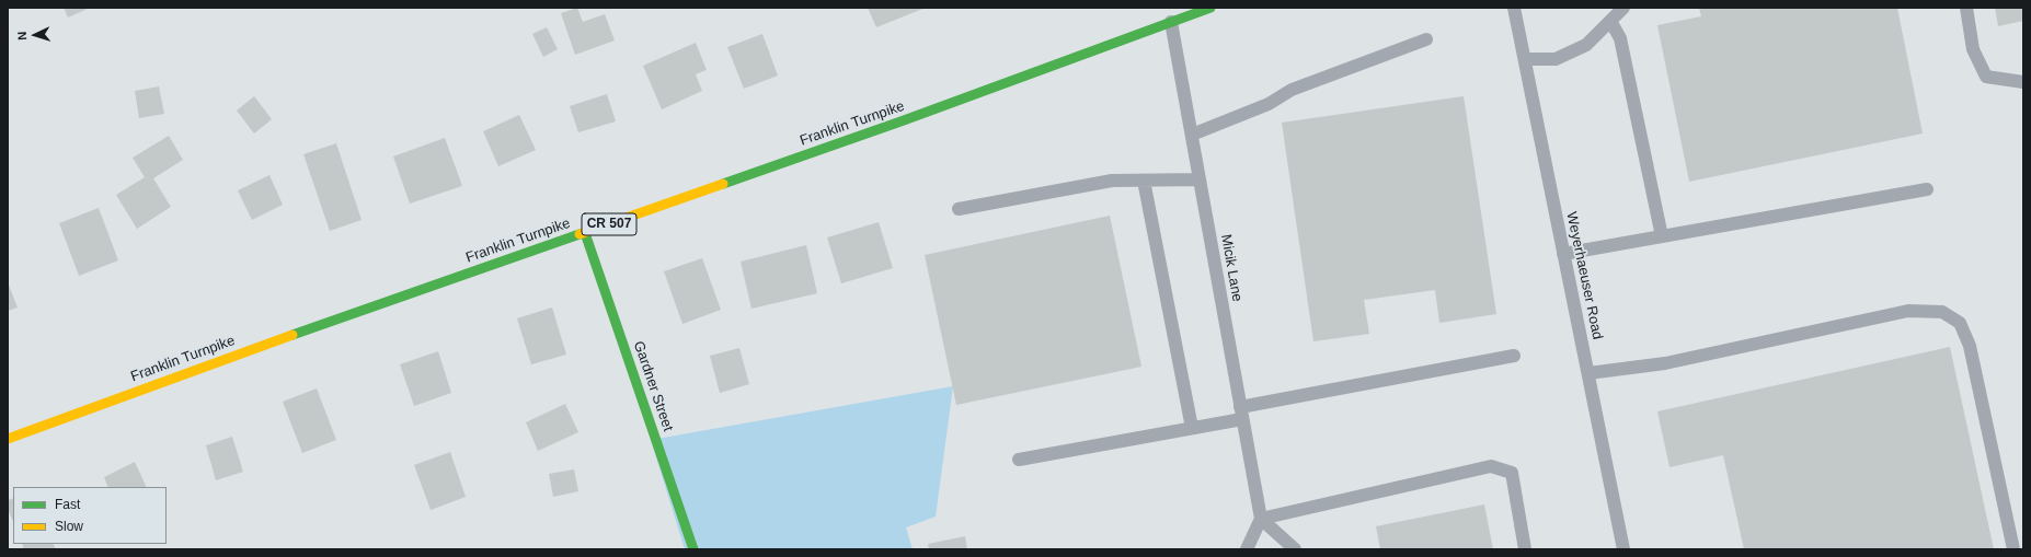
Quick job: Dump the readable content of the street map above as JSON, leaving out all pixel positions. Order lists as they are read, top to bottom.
{
  "streets": {
    "main road": ["Franklin Turnpike", "CR 507", "Gardner Street"],
    "lane": ["Micik Lane", "Weyerhaeuser Road"]
  },
  "crossings": [
    ["Franklin Turnpike", "Micik Lane"],
    ["Franklin Turnpike", "Gardner Street"]
  ],
  "legend": ["Fast", "Slow"],
  "north": "left"
}
